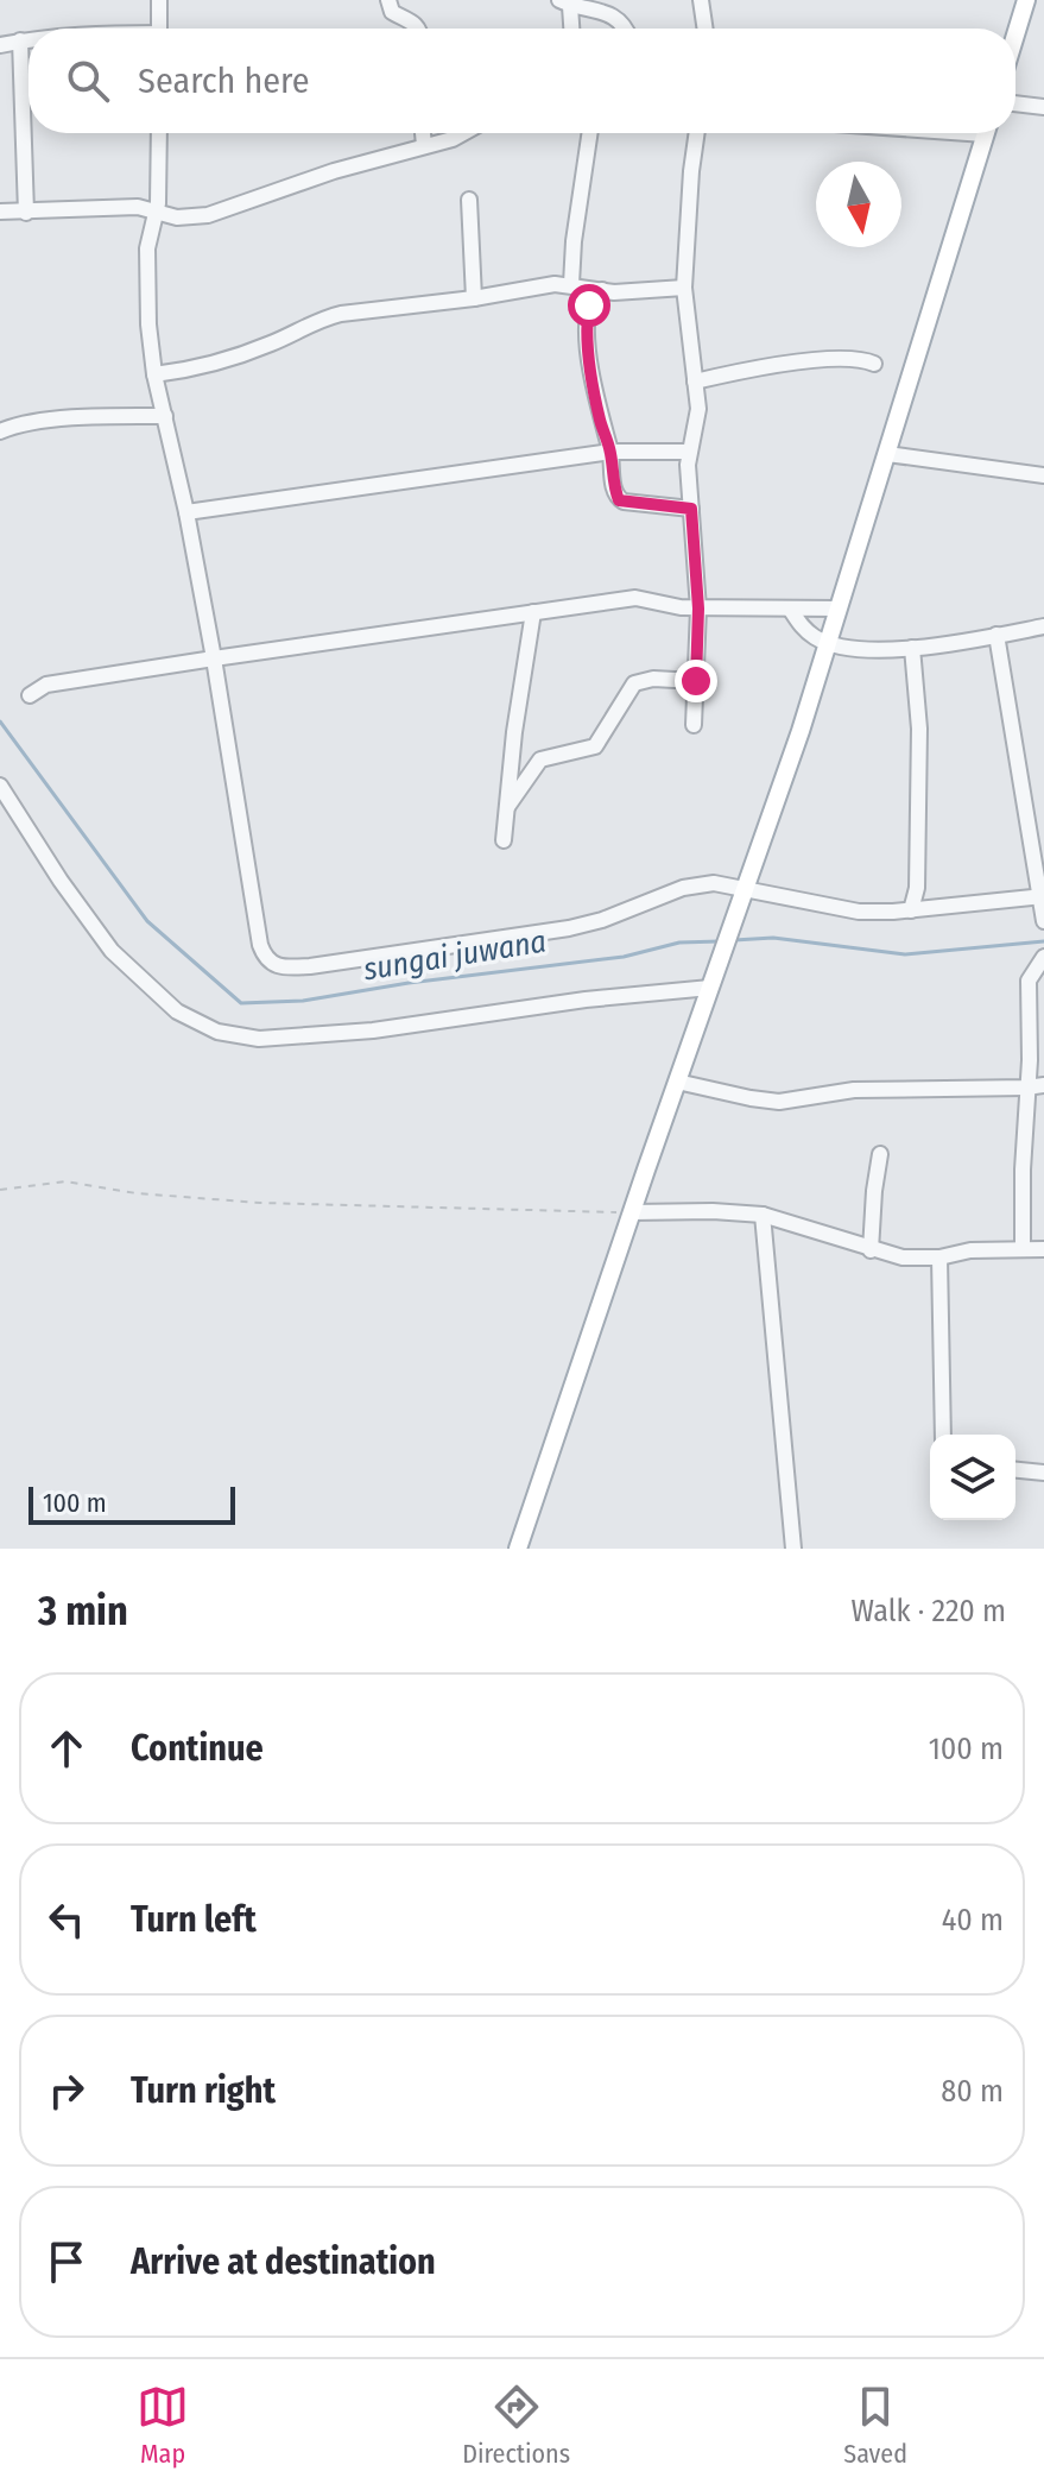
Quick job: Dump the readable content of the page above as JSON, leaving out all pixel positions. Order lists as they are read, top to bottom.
{
  "water": ["sungai juwana"],
  "scale_bar": "100 m",
  "north": "bottom",
  "page": {
    "search": "Search here",
    "scale": "100 m",
    "heading": ["3 min", "Walk · 220 m"],
    "list": [
      ["Continue", "100 m"],
      ["Turn left", "40 m"],
      ["Turn right", "80 m"],
      "Arrive at destination"
    ],
    "nav": ["Map", "Directions", "Saved"]
  }
}
